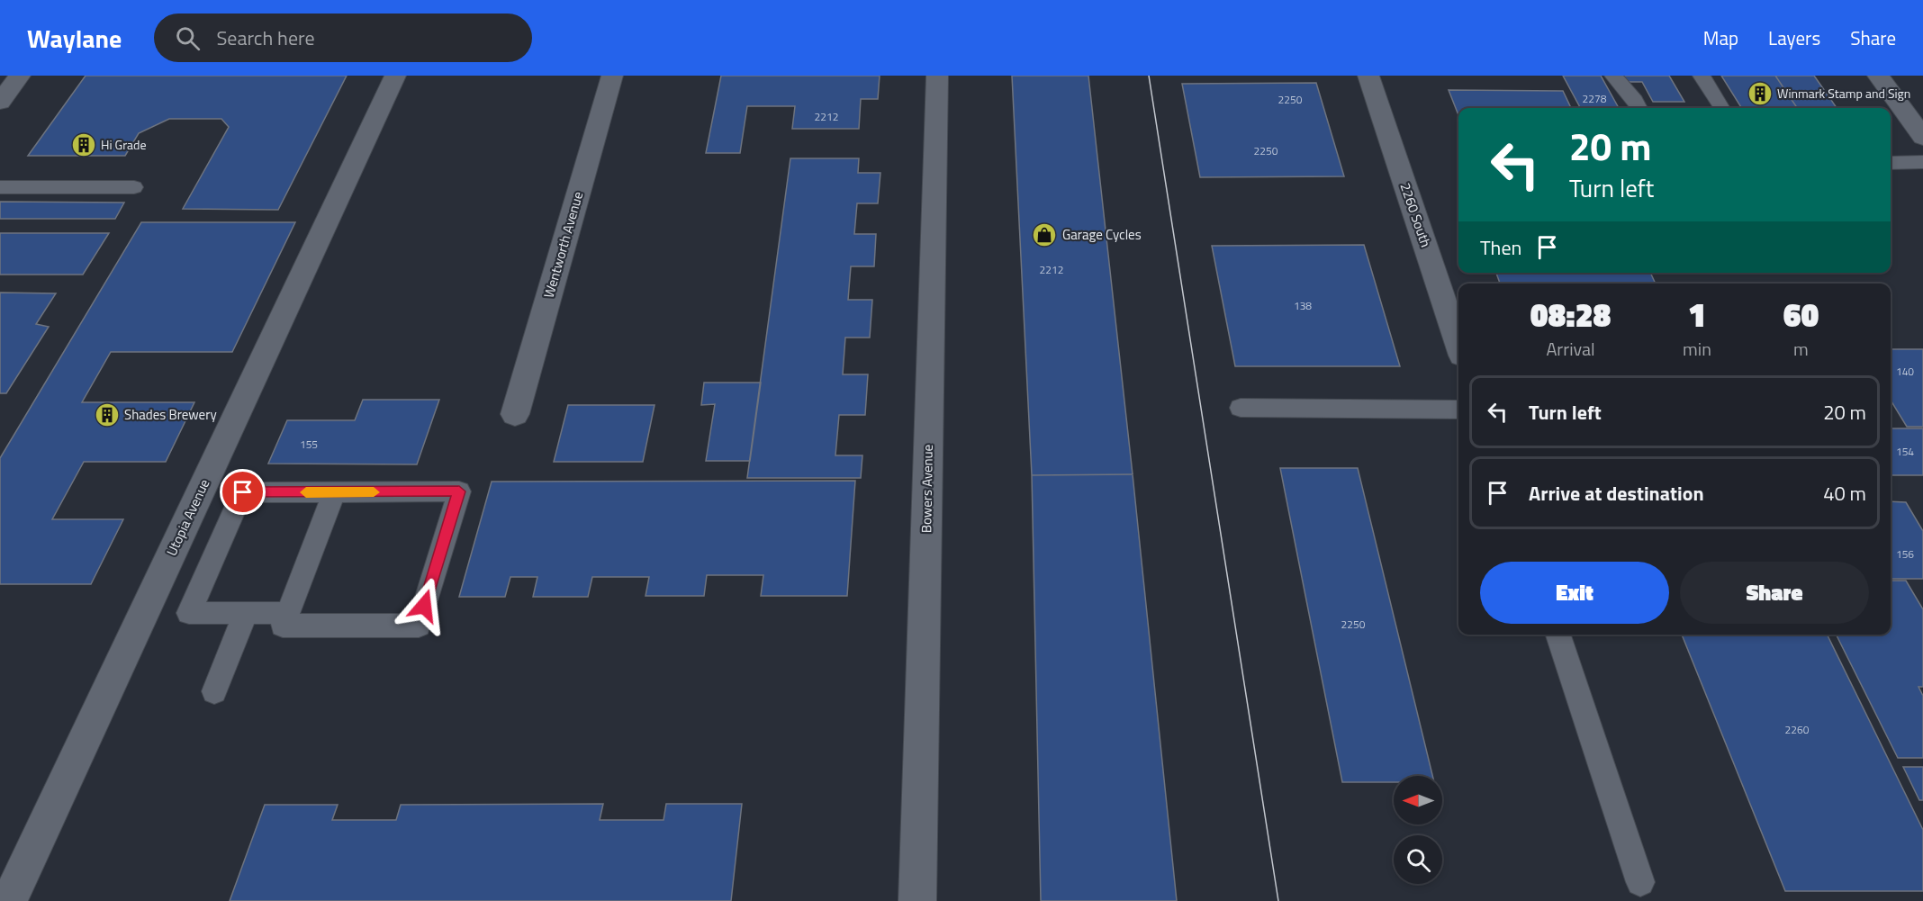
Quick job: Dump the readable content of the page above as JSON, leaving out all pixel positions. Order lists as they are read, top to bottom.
{
  "streets": {
    "street": [
      "2260 South",
      "Wentworth Avenue",
      "Bowers Avenue",
      "Utopia Avenue"
    ]
  },
  "places": {
    "building": ["Winmark Stamp and Sign", "Hi Grade", "Shades Brewery"],
    "shop": ["Garage Cycles"]
  },
  "house_numbers": [
    "2278",
    "2250",
    "2212",
    "2250",
    "2212",
    "138",
    "140",
    "155",
    "154",
    "156",
    "2250",
    "2260"
  ],
  "north": "left",
  "page": {
    "header": "Waylane",
    "search": "Search here",
    "nav": ["Map", "Layers", "Share"],
    "turn": ["20 m", "Turn left"],
    "then": "Then",
    "eta": [
      "08:28",
      "Arrival",
      "1",
      "min",
      "60",
      "m"
    ],
    "list": [
      {
        "name": "Turn left",
        "value": "20 m"
      },
      {
        "name": "Arrive at destination",
        "value": "40 m"
      }
    ],
    "buttons": ["Exit", "Share"]
  }
}
